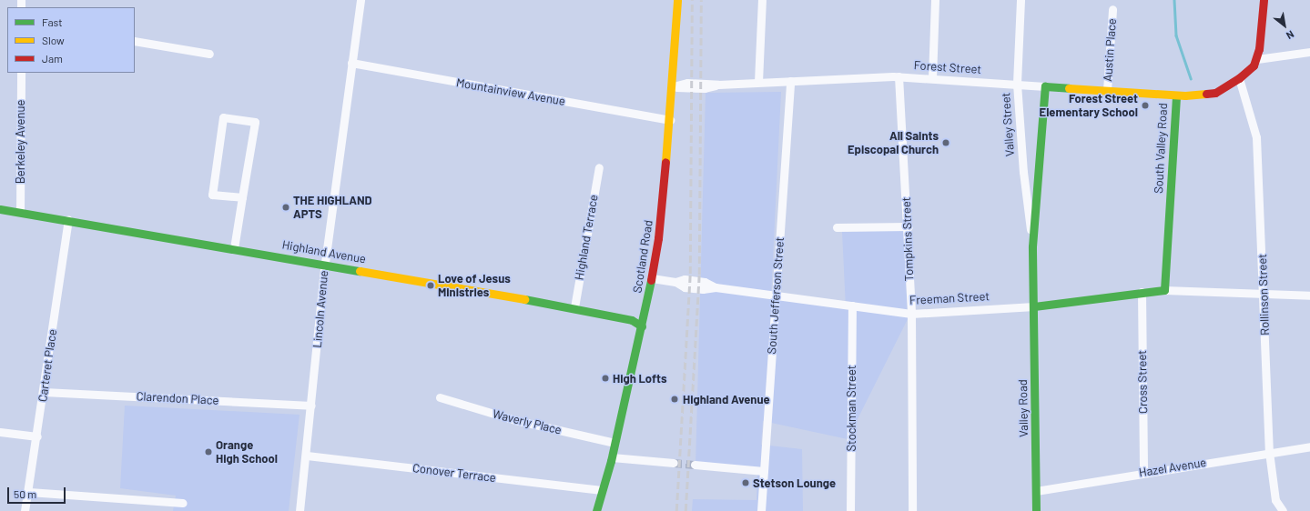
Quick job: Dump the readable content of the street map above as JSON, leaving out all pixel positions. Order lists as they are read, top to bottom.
{
  "streets": {
    "street": [
      "Austin Place",
      "Forest Street",
      "Mountainview Avenue",
      "Valley Street",
      "Berkeley Avenue",
      "South Valley Road",
      "Highland Terrace",
      "Tompkins Street",
      "Highland Avenue",
      "Scotland Road",
      "Rollinson Street",
      "South Jefferson Street",
      "Freeman Street",
      "Lincoln Avenue",
      "Carteret Place",
      "Cross Street",
      "Clarendon Place",
      "Stockman Street",
      "Valley Road",
      "Waverly Place",
      "Hazel Avenue",
      "Conover Terrace"
    ]
  },
  "crossings": [
    ["Austin Place", "Forest Street"],
    ["Forest Street", "Valley Street"],
    ["Forest Street", "South Valley Road"],
    ["Forest Street", "Tompkins Street"],
    ["Forest Street", "Scotland Road"],
    ["Forest Street", "South Jefferson Street"],
    ["Mountainview Avenue", "Scotland Road"],
    ["Mountainview Avenue", "Lincoln Avenue"],
    ["Valley Street", "Freeman Street"],
    ["Valley Street", "Valley Road"],
    ["Berkeley Avenue", "Highland Avenue"],
    ["South Valley Road", "Rollinson Street"],
    ["South Valley Road", "Freeman Street"],
    ["Highland Terrace", "Highland Avenue"],
    ["Tompkins Street", "Freeman Street"],
    ["Highland Avenue", "Scotland Road"],
    ["Highland Avenue", "Lincoln Avenue"],
    ["Highland Avenue", "Carteret Place"],
    ["Scotland Road", "Freeman Street"],
    ["Scotland Road", "Waverly Place"],
    ["Scotland Road", "Conover Terrace"],
    ["Rollinson Street", "Hazel Avenue"],
    ["South Jefferson Street", "Freeman Street"],
    ["Freeman Street", "Cross Street"],
    ["Freeman Street", "Stockman Street"],
    ["Freeman Street", "Valley Road"],
    ["Lincoln Avenue", "Clarendon Place"],
    ["Lincoln Avenue", "Conover Terrace"],
    ["Carteret Place", "Clarendon Place"],
    ["Cross Street", "Hazel Avenue"],
    ["Valley Road", "Hazel Avenue"]
  ],
  "places": [
    "Forest Street Elementary School",
    "All Saints Episcopal Church",
    "THE HIGHLAND APTS",
    "Love of Jesus Ministries",
    "High Lofts",
    "Highland Avenue",
    "Orange High School",
    "Stetson Lounge"
  ],
  "legend": ["Fast", "Slow", "Jam"],
  "scale_bar": "50 m",
  "north": "bottom right"
}
